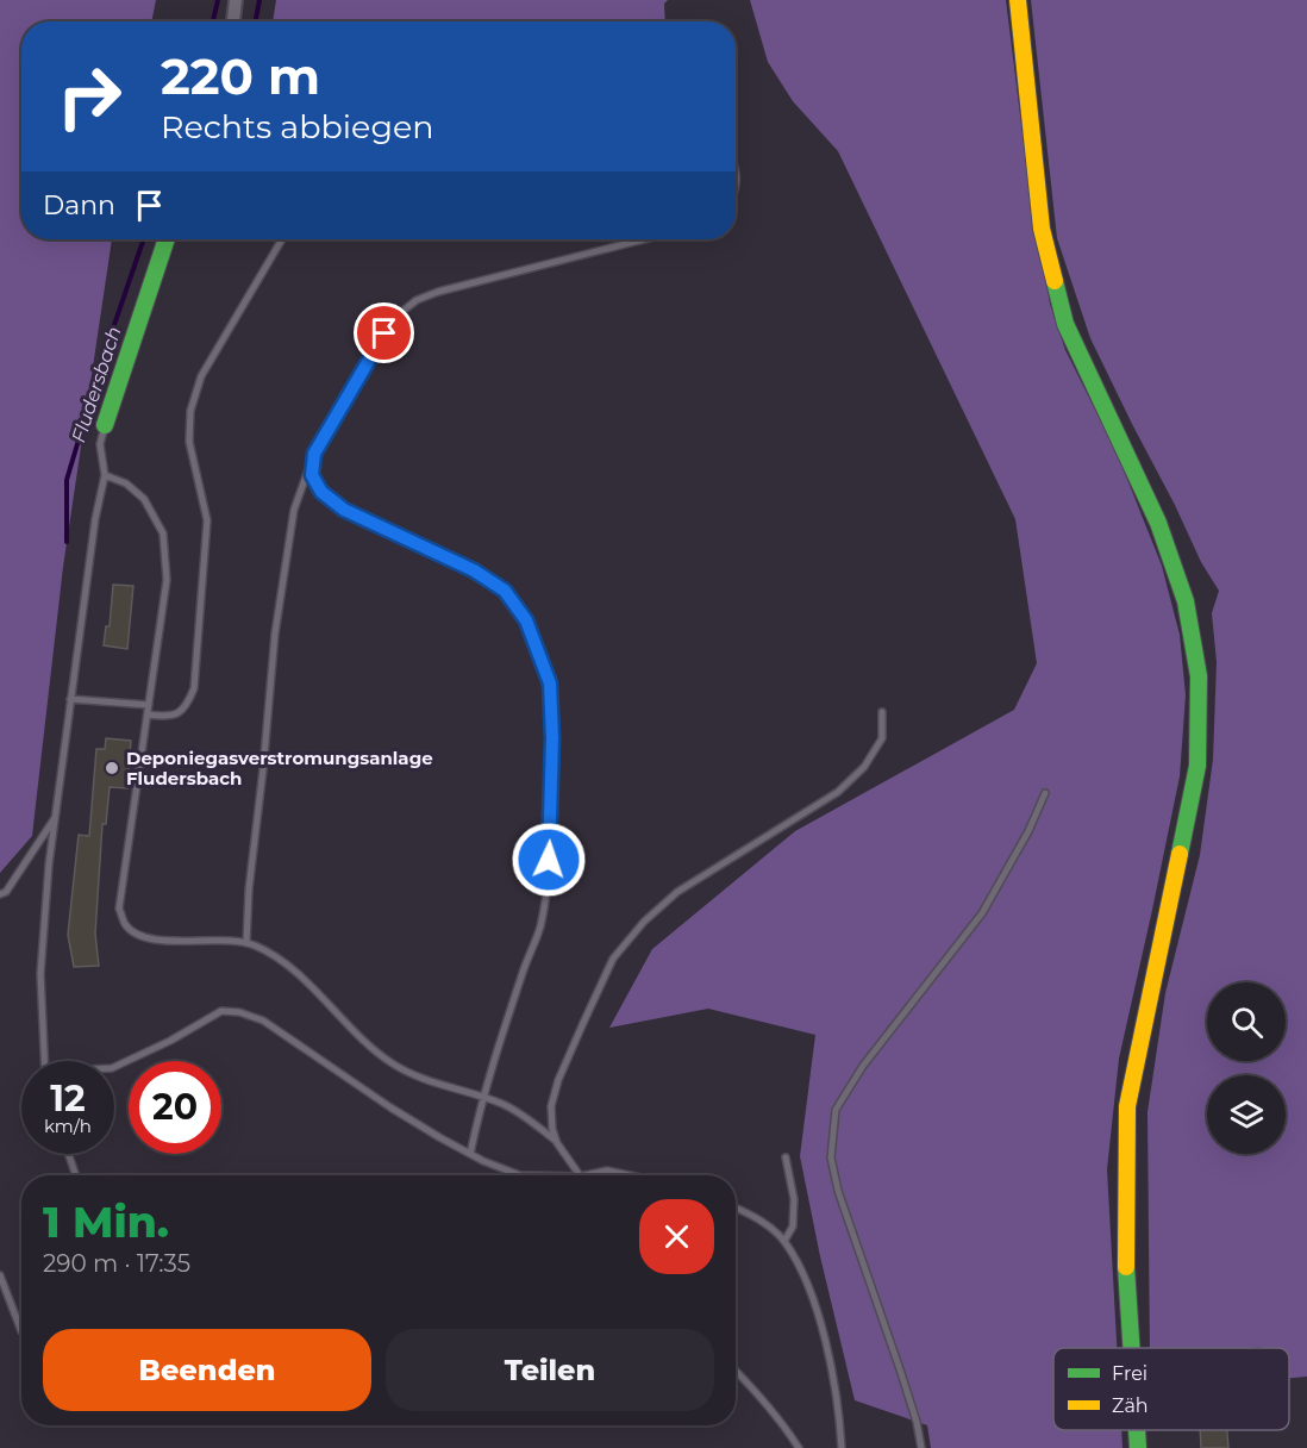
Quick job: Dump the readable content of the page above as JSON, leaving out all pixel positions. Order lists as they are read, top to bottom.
{
  "water": ["Fludersbach"],
  "places": ["Deponiegasverstromungsanlage Fludersbach"],
  "legend": ["Frei", "Zäh"],
  "page": {
    "turn": ["220 m", "Rechts abbiegen"],
    "then": "Dann",
    "speed": "12 km/h",
    "limit": "20",
    "heading": ["1 Min.", "290 m · 17:35"],
    "buttons": ["Beenden", "Teilen"]
  }
}
